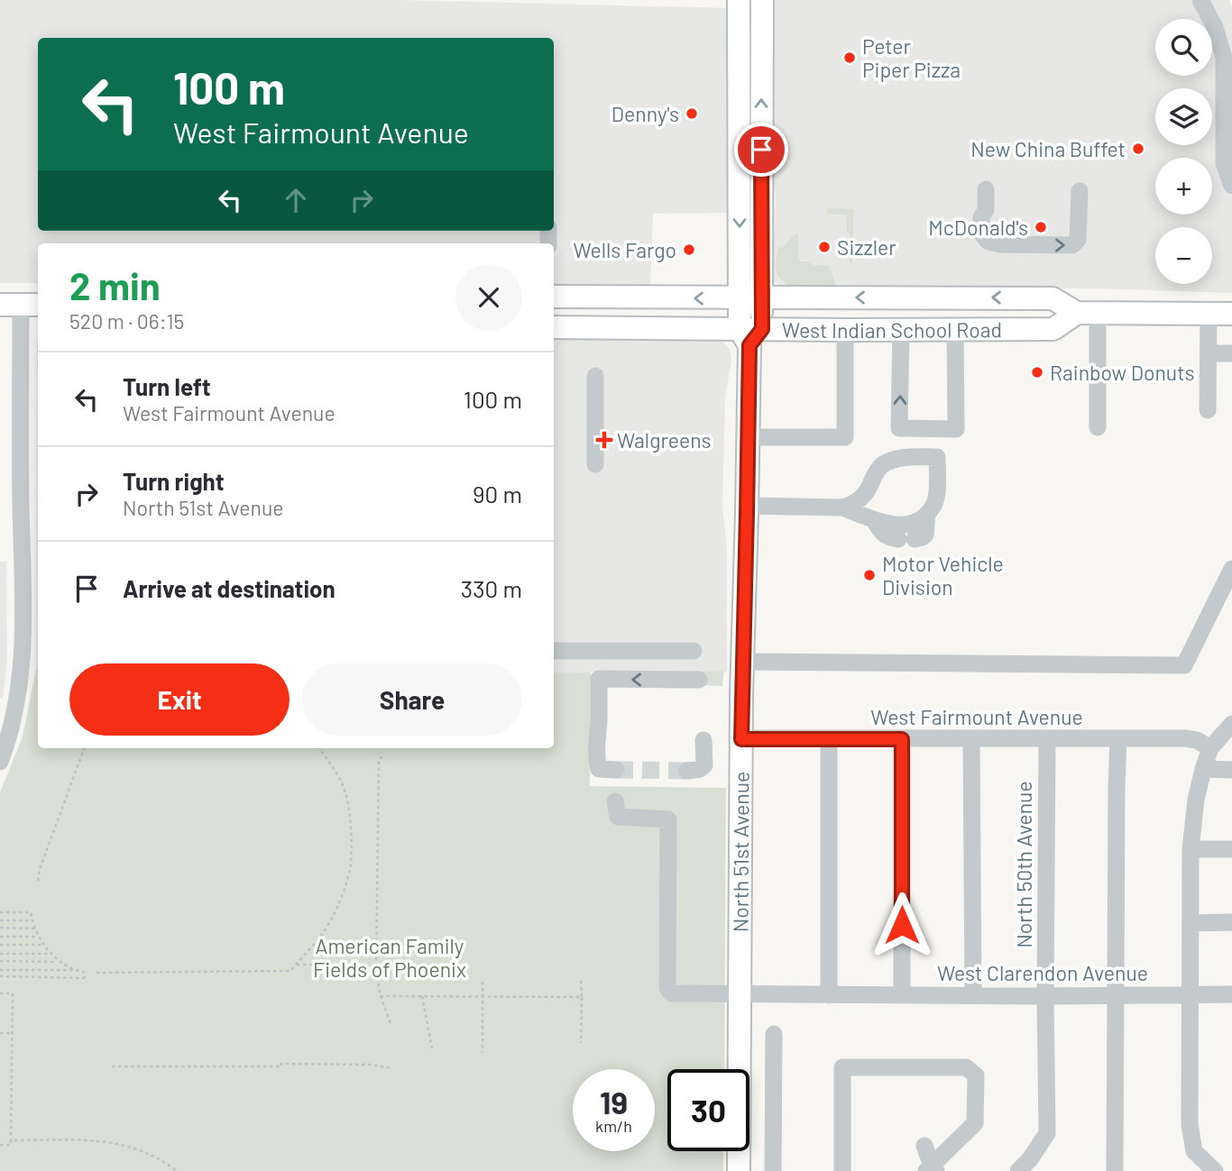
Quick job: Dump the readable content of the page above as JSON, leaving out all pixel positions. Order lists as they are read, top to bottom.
{
  "streets": {
    "main road": ["West Indian School Road", "North 51st Avenue"],
    "street": ["West Fairmount Avenue", "North 50th Avenue", "West Clarendon Avenue"]
  },
  "crossings": [
    ["West Indian School Road", "North 51st Avenue"],
    ["West Fairmount Avenue", "North 51st Avenue"],
    ["West Fairmount Avenue", "North 50th Avenue"],
    ["North 51st Avenue", "West Clarendon Avenue"],
    ["North 50th Avenue", "West Clarendon Avenue"]
  ],
  "parks": ["American Family Fields of Phoenix"],
  "places": {
    "other": [
      "Peter Piper Pizza",
      "Denny's",
      "New China Buffet",
      "McDonald's",
      "Sizzler",
      "Wells Fargo",
      "Rainbow Donuts",
      "Motor Vehicle Division"
    ],
    "health": ["Walgreens"]
  },
  "page": {
    "map_buttons": ["+", "−"],
    "turn": ["100 m", "West Fairmount Avenue"],
    "heading": ["2 min", "520 m · 06:15"],
    "list": [
      {
        "name": "Turn left",
        "note": "West Fairmount Avenue",
        "value": "100 m"
      },
      {
        "name": "Turn right",
        "note": "North 51st Avenue",
        "value": "90 m"
      },
      {
        "name": "Arrive at destination",
        "value": "330 m"
      }
    ],
    "buttons": ["Exit", "Share"],
    "speed": "19 km/h",
    "limit": "30"
  }
}
